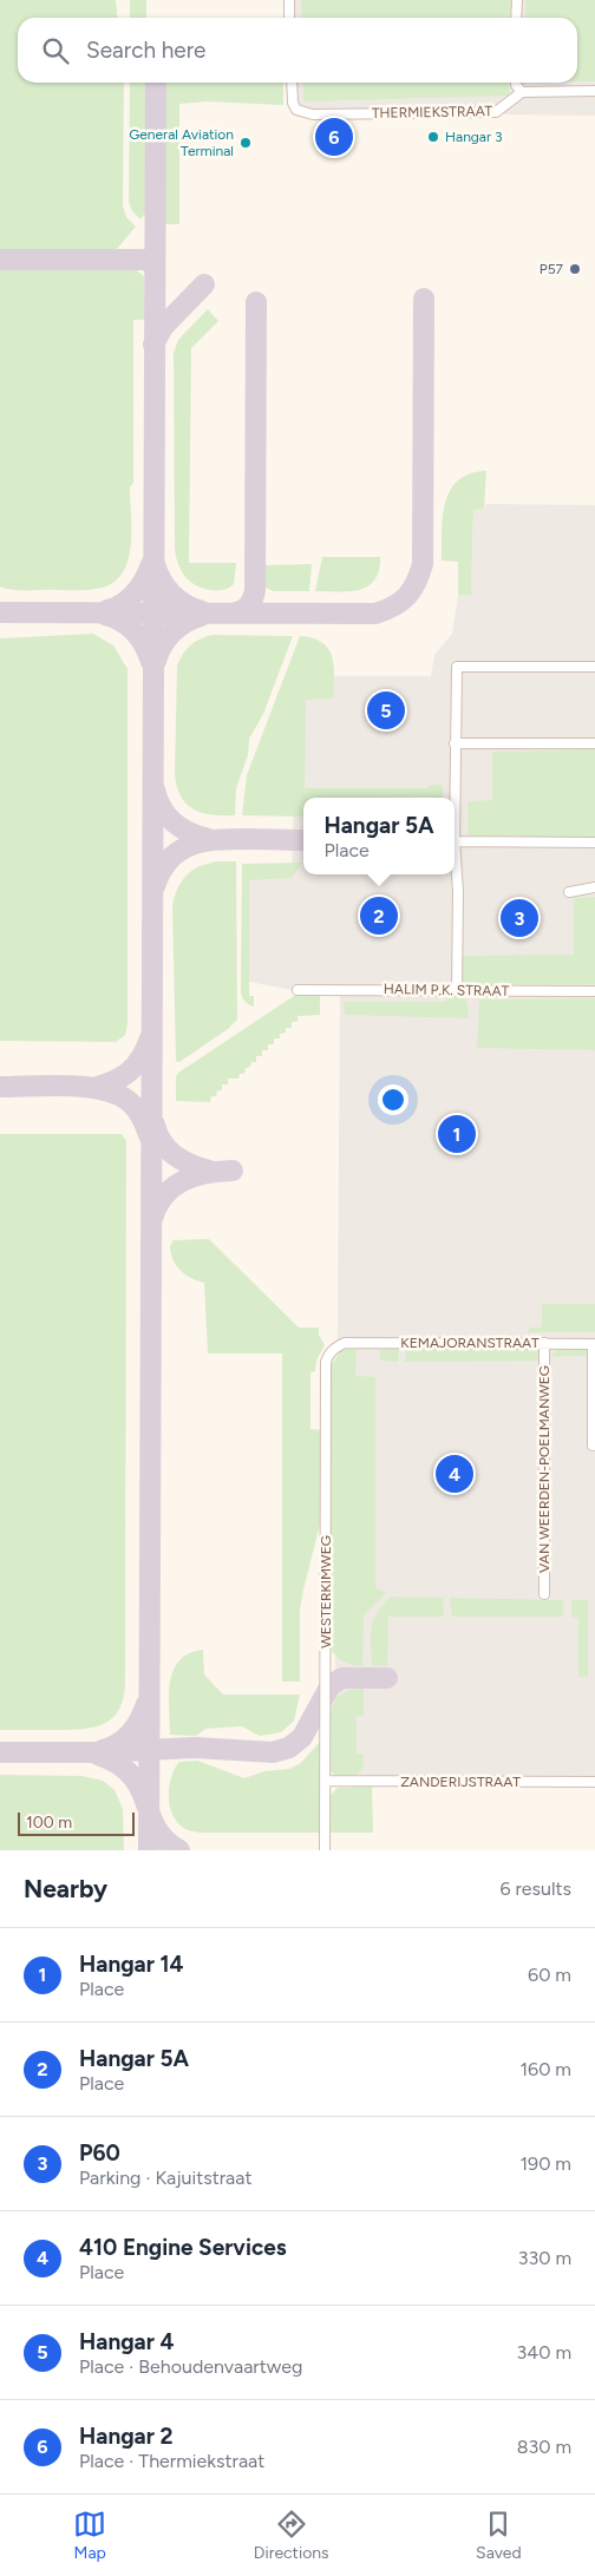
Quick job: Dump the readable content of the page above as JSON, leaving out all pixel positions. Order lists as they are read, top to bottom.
{
  "streets": {
    "street": [
      "THERMIEKSTRAAT",
      "HALIM P.K. STRAAT",
      "KEMAJORANSTRAAT",
      "VAN WEERDEN-POELMANWEG",
      "WESTERKIMWEG",
      "ZANDERIJSTRAAT"
    ]
  },
  "crossings": [
    ["KEMAJORANSTRAAT", "VAN WEERDEN-POELMANWEG"],
    ["KEMAJORANSTRAAT", "WESTERKIMWEG"],
    ["WESTERKIMWEG", "ZANDERIJSTRAAT"]
  ],
  "places": ["Hangar 3", "General Aviation Terminal", "P57"],
  "scale_bar": "100 m",
  "page": {
    "search": "Search here",
    "pins": [
      "6",
      "5",
      "2",
      "3",
      "1",
      "4"
    ],
    "popup": ["Hangar 5A", "Place"],
    "scale": "100 m",
    "heading": ["Nearby", "6 results"],
    "list": [
      {
        "mark": "1",
        "name": "Hangar 14",
        "note": "Place",
        "value": "60 m"
      },
      {
        "mark": "2",
        "name": "Hangar 5A",
        "note": "Place",
        "value": "160 m"
      },
      {
        "mark": "3",
        "name": "P60",
        "note": "Parking · Kajuitstraat",
        "value": "190 m"
      },
      {
        "mark": "4",
        "name": "410 Engine Services",
        "note": "Place",
        "value": "330 m"
      },
      {
        "mark": "5",
        "name": "Hangar 4",
        "note": "Place · Behoudenvaartweg",
        "value": "340 m"
      },
      {
        "mark": "6",
        "name": "Hangar 2",
        "note": "Place · Thermiekstraat",
        "value": "830 m"
      }
    ],
    "nav": ["Map", "Directions", "Saved"]
  }
}
